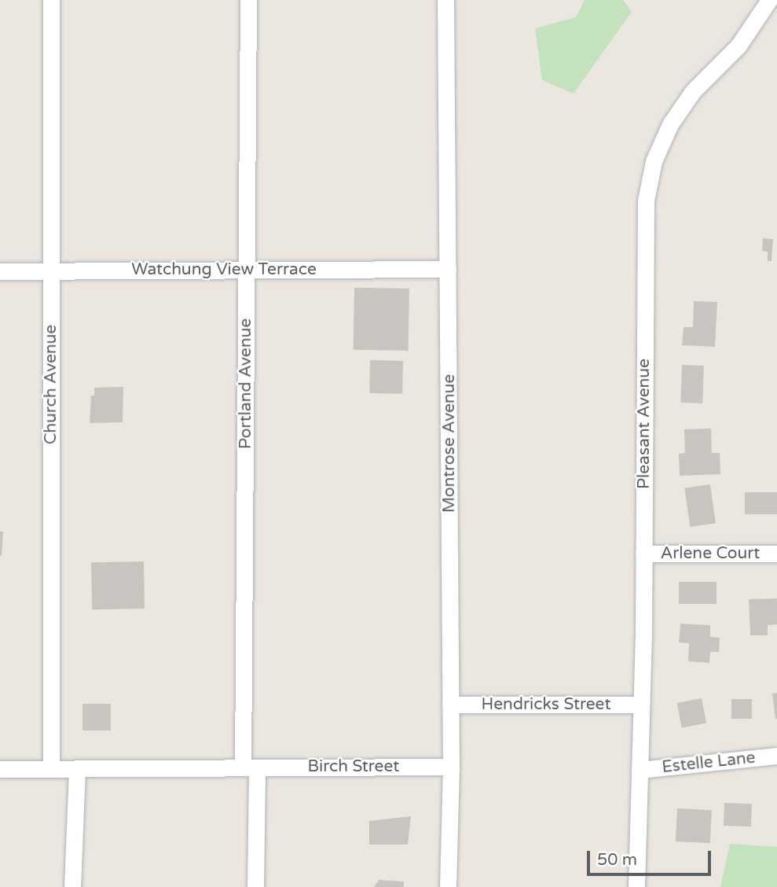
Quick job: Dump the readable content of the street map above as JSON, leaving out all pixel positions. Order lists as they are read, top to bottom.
{
  "streets": {
    "street": [
      "Watchung View Terrace",
      "Portland Avenue",
      "Church Avenue",
      "Pleasant Avenue",
      "Montrose Avenue",
      "Arlene Court",
      "Hendricks Street",
      "Estelle Lane",
      "Birch Street"
    ]
  },
  "crossings": [
    ["Watchung View Terrace", "Portland Avenue"],
    ["Watchung View Terrace", "Church Avenue"],
    ["Watchung View Terrace", "Montrose Avenue"],
    ["Portland Avenue", "Birch Street"],
    ["Church Avenue", "Birch Street"],
    ["Pleasant Avenue", "Arlene Court"],
    ["Pleasant Avenue", "Hendricks Street"],
    ["Pleasant Avenue", "Estelle Lane"],
    ["Montrose Avenue", "Hendricks Street"],
    ["Montrose Avenue", "Birch Street"]
  ],
  "scale_bar": "50 m"
}
